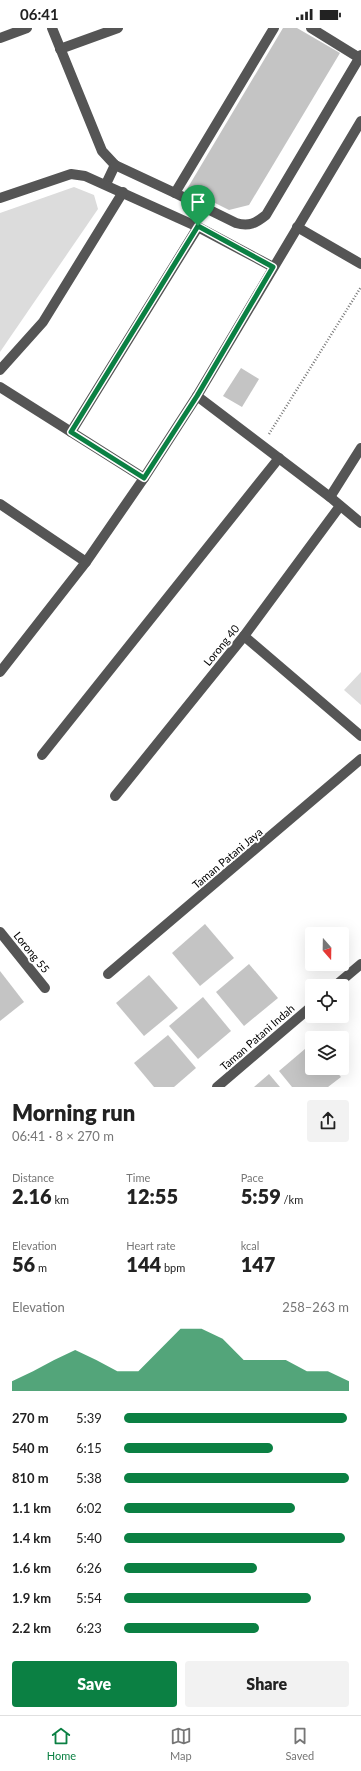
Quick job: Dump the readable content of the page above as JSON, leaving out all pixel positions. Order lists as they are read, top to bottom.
{
  "streets": {
    "street": [
      "Lorong 40",
      "Taman Patani Jaya",
      "Lorong 55",
      "Taman Patani Indah"
    ]
  },
  "north": "bottom",
  "page": {
    "status": "06:41",
    "heading": ["Morning run", "06:41 · 8 × 270 m"],
    "stats": [
      ["Distance", "2.16 km"],
      ["Time", "12:55"],
      ["Pace", "5:59 /km"],
      ["Elevation", "56 m"],
      ["Heart rate", "144 bpm"],
      ["kcal", "147"]
    ],
    "chart": ["Elevation", "258–263 m"],
    "list": [
      {
        "name": "270 m",
        "note": "5:39"
      },
      {
        "name": "540 m",
        "note": "6:15"
      },
      {
        "name": "810 m",
        "note": "5:38"
      },
      {
        "name": "1.1 km",
        "note": "6:02"
      },
      {
        "name": "1.4 km",
        "note": "5:40"
      },
      {
        "name": "1.6 km",
        "note": "6:26"
      },
      {
        "name": "1.9 km",
        "note": "5:54"
      },
      {
        "name": "2.2 km",
        "note": "6:23"
      }
    ],
    "buttons": ["Save", "Share"],
    "tabs": ["Home", "Map", "Saved"]
  }
}
